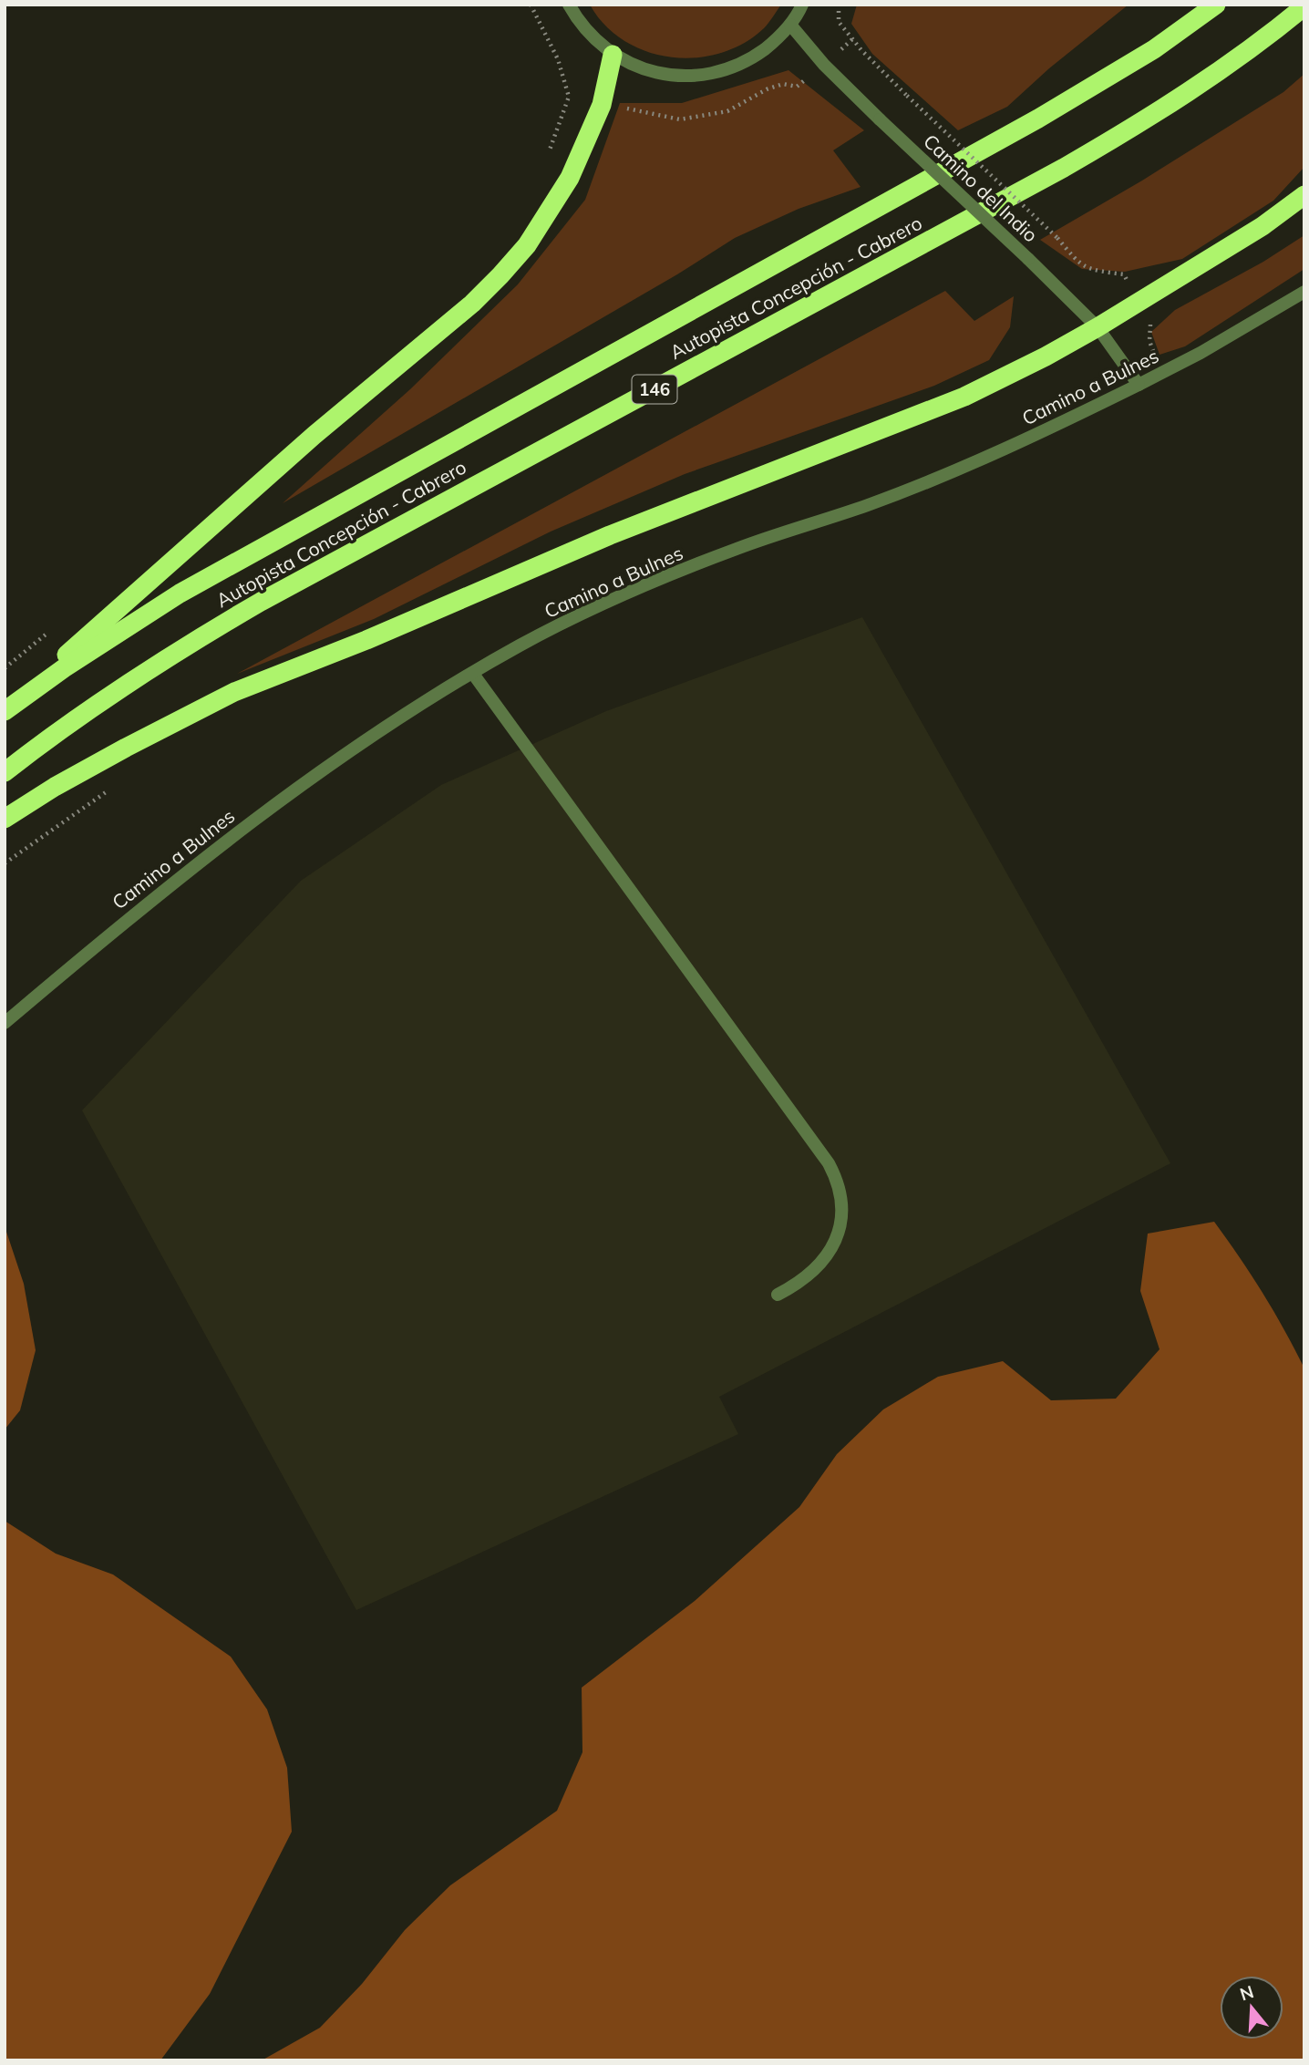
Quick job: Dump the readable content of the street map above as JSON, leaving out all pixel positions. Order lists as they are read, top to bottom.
{
  "streets": {
    "highway": ["Autopista Concepción - Cabrero", "146"],
    "street": ["Camino del Indio", "Camino a Bulnes"]
  },
  "crossings": [
    ["Camino del Indio", "Camino a Bulnes"]
  ],
  "north": "top"
}
